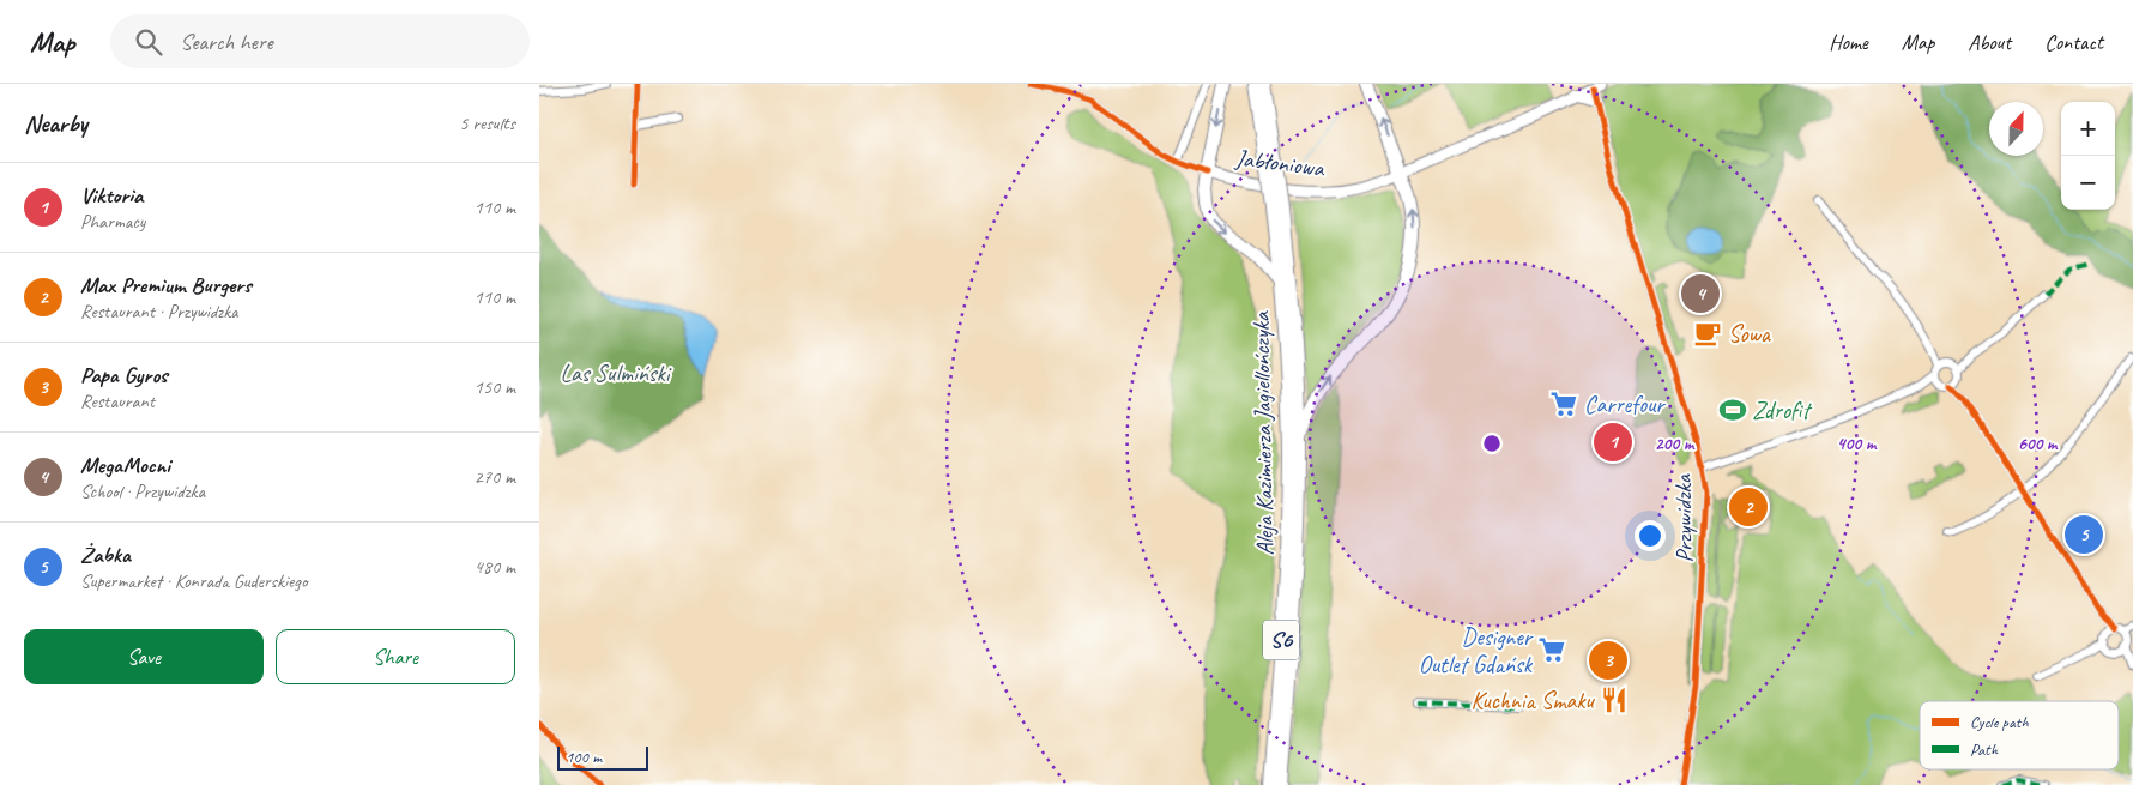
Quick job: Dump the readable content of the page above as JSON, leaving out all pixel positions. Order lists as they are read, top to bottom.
{
  "streets": {
    "highway": ["Aleja Kazimierza Jagiellończyka", "S6"],
    "main road": ["Jabłoniowa"],
    "street": ["Przywidzka"]
  },
  "crossings": [
    ["Jabłoniowa", "Przywidzka"]
  ],
  "parks": ["Las Sulmiński"],
  "places": {
    "cafe": ["Sowa"],
    "supermarket": ["Carrefour", "Designer Outlet Gdańsk"],
    "sports": ["Zdrofit"],
    "restaurant": ["Kuchnia Smaku"]
  },
  "legend": ["Cycle path", "Path"],
  "scale_bar": "100 m",
  "north": "top",
  "page": {
    "header": "Map",
    "search": "Search here",
    "nav": [
      "Home",
      "Map",
      "About",
      "Contact"
    ],
    "heading": ["Nearby", "5 results"],
    "map_buttons": ["+", "−"],
    "list": [
      {
        "mark": "1",
        "name": "Viktoria",
        "note": "Pharmacy",
        "value": "110 m"
      },
      {
        "mark": "2",
        "name": "Max Premium Burgers",
        "note": "Restaurant · Przywidzka",
        "value": "110 m"
      },
      {
        "mark": "3",
        "name": "Papa Gyros",
        "note": "Restaurant",
        "value": "150 m"
      },
      {
        "mark": "4",
        "name": "MegaMocni",
        "note": "School · Przywidzka",
        "value": "270 m"
      },
      {
        "mark": "5",
        "name": "Żabka",
        "note": "Supermarket · Konrada Guderskiego",
        "value": "480 m"
      }
    ],
    "pins": [
      "4",
      "1",
      "2",
      "5",
      "3"
    ],
    "buttons": ["Save", "Share"],
    "scale": "100 m"
  },
  "rings": ["200 m", "400 m", "600 m"]
}
